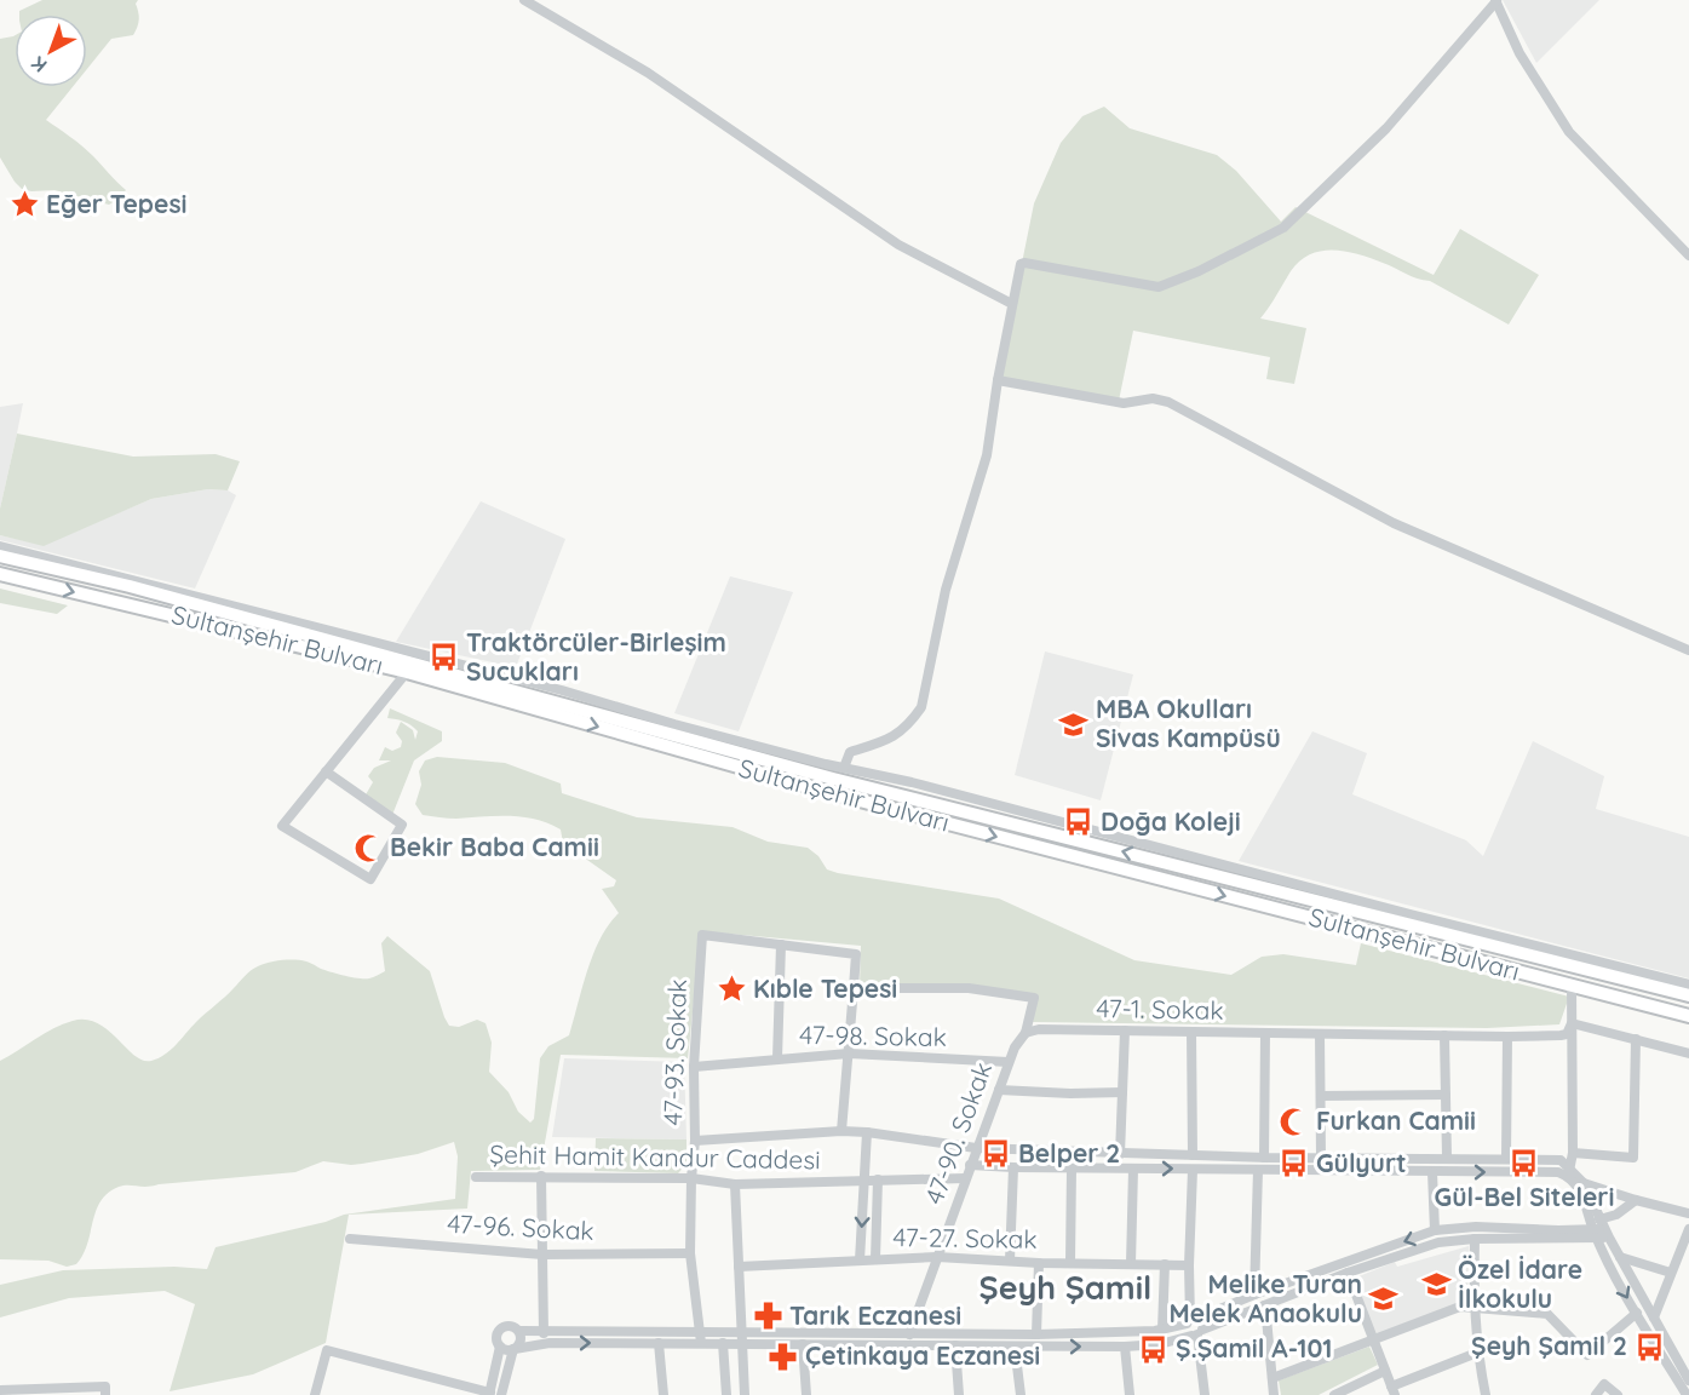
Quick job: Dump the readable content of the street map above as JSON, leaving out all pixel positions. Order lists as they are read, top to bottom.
{
  "streets": {
    "highway": ["Sultanşehir Bulvarı"],
    "street": [
      "47-1. Sokak",
      "47-98. Sokak",
      "47-93. Sokak",
      "47-90. Sokak",
      "Şehit Hamit Kandur Caddesi",
      "47-96. Sokak",
      "47-27. Sokak"
    ]
  },
  "crossings": [
    ["47-1. Sokak", "47-90. Sokak"],
    ["47-98. Sokak", "47-93. Sokak"],
    ["47-98. Sokak", "47-90. Sokak"],
    ["47-93. Sokak", "Şehit Hamit Kandur Caddesi"],
    ["47-93. Sokak", "47-96. Sokak"],
    ["47-90. Sokak", "Şehit Hamit Kandur Caddesi"],
    ["47-90. Sokak", "47-27. Sokak"]
  ],
  "districts": ["Şeyh Şamil"],
  "places": {
    "place": ["Eğer Tepesi", "Kıble Tepesi"],
    "bus stop": [
      "Traktörcüler-Birleşim Sucukları",
      "Doğa Koleji",
      "Belper 2",
      "Gülyurt",
      "Gül-Bel Siteleri",
      "Şeyh Şamil 2",
      "Ş.Şamil A-101"
    ],
    "school or university": ["MBA Okulları Sivas Kampüsü", "Özel İdare İlkokulu", "Melike Turan Melek Anaokulu"],
    "mosque": ["Bekir Baba Camii", "Furkan Camii"],
    "pharmacy": ["Tarık Eczanesi", "Çetinkaya Eczanesi"]
  },
  "north": "bottom left"
}
